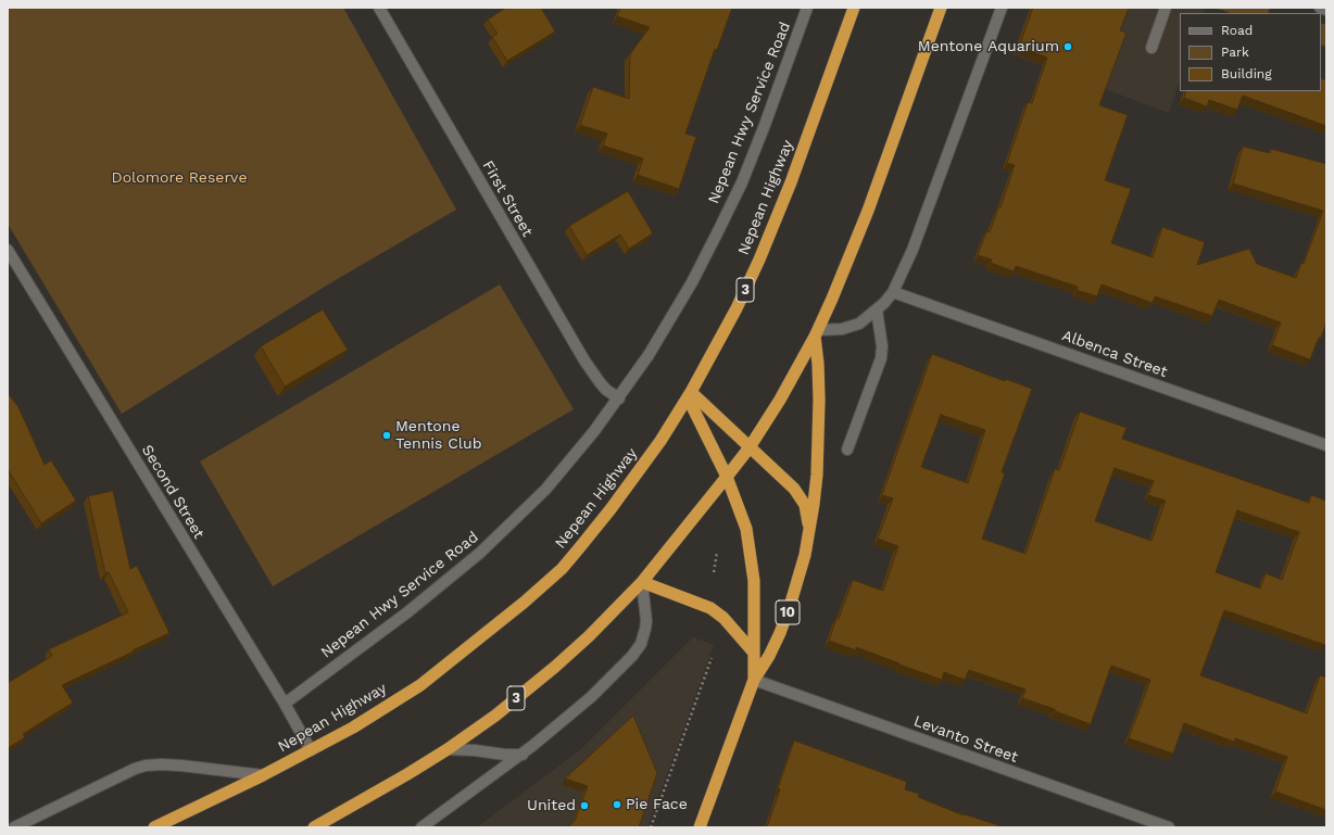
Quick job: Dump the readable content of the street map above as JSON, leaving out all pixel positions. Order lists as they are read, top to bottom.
{
  "streets": {
    "highway": ["Nepean Highway", "3", "10"],
    "street": [
      "Nepean Hwy Service Road",
      "First Street",
      "Albenca Street",
      "Second Street",
      "Levanto Street"
    ]
  },
  "crossings": [
    ["Nepean Hwy Service Road", "First Street"],
    ["Nepean Hwy Service Road", "Second Street"],
    ["Nepean Highway", "Second Street"],
    ["Nepean Highway", "10"],
    ["3", "10"],
    ["10", "Levanto Street"]
  ],
  "parks": ["Dolomore Reserve"],
  "places": [
    "Mentone Aquarium",
    "Mentone Tennis Club",
    "Pie Face",
    "United"
  ],
  "legend": ["Road", "Park", "Building"]
}
